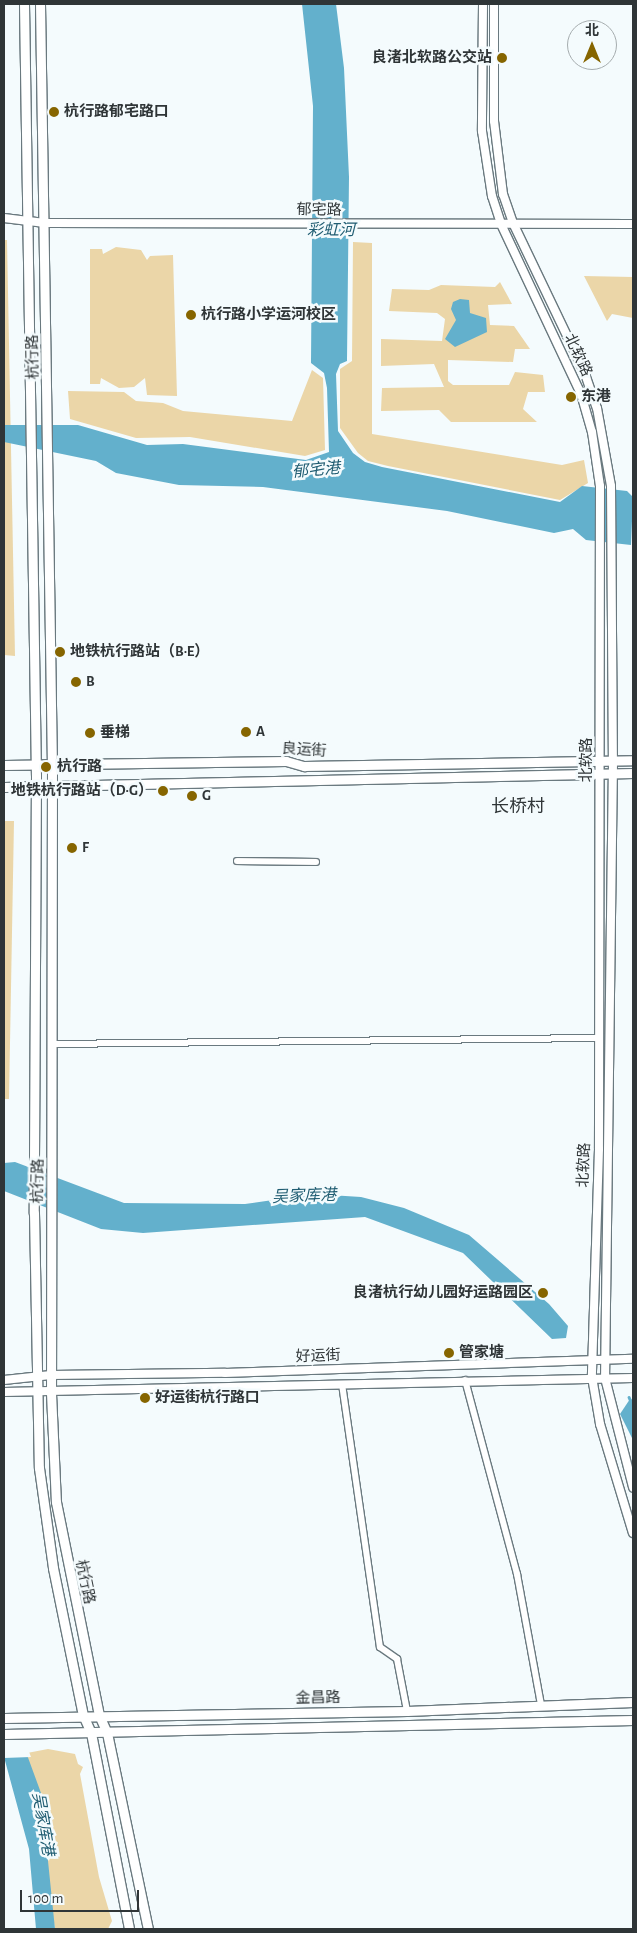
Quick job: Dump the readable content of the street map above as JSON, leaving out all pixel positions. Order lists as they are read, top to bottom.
{
  "streets": {
    "main road": ["杭行路", "良运街", "金昌路"],
    "street": ["郁宅路", "北软路", "好运街"]
  },
  "crossings": [
    ["郁宅路", "北软路"],
    ["郁宅路", "杭行路"],
    ["北软路", "良运街"],
    ["北软路", "好运街"],
    ["杭行路", "良运街"],
    ["杭行路", "好运街"],
    ["杭行路", "金昌路"]
  ],
  "districts": ["长桥村"],
  "water": ["彩虹河", "郁宅港", "吴家库港"],
  "places": [
    "良渚北软路公交站",
    "杭行路郁宅路口",
    "杭行路小学运河校区",
    "东港",
    "地铁杭行路站（B·E）",
    "B",
    "A",
    "垂梯",
    "杭行路",
    "地铁杭行路站（D·G）",
    "G",
    "F",
    "良渚杭行幼儿园好运路园区",
    "管家塘",
    "好运街杭行路口"
  ],
  "scale_bar": "100 m",
  "north": "top"
}
